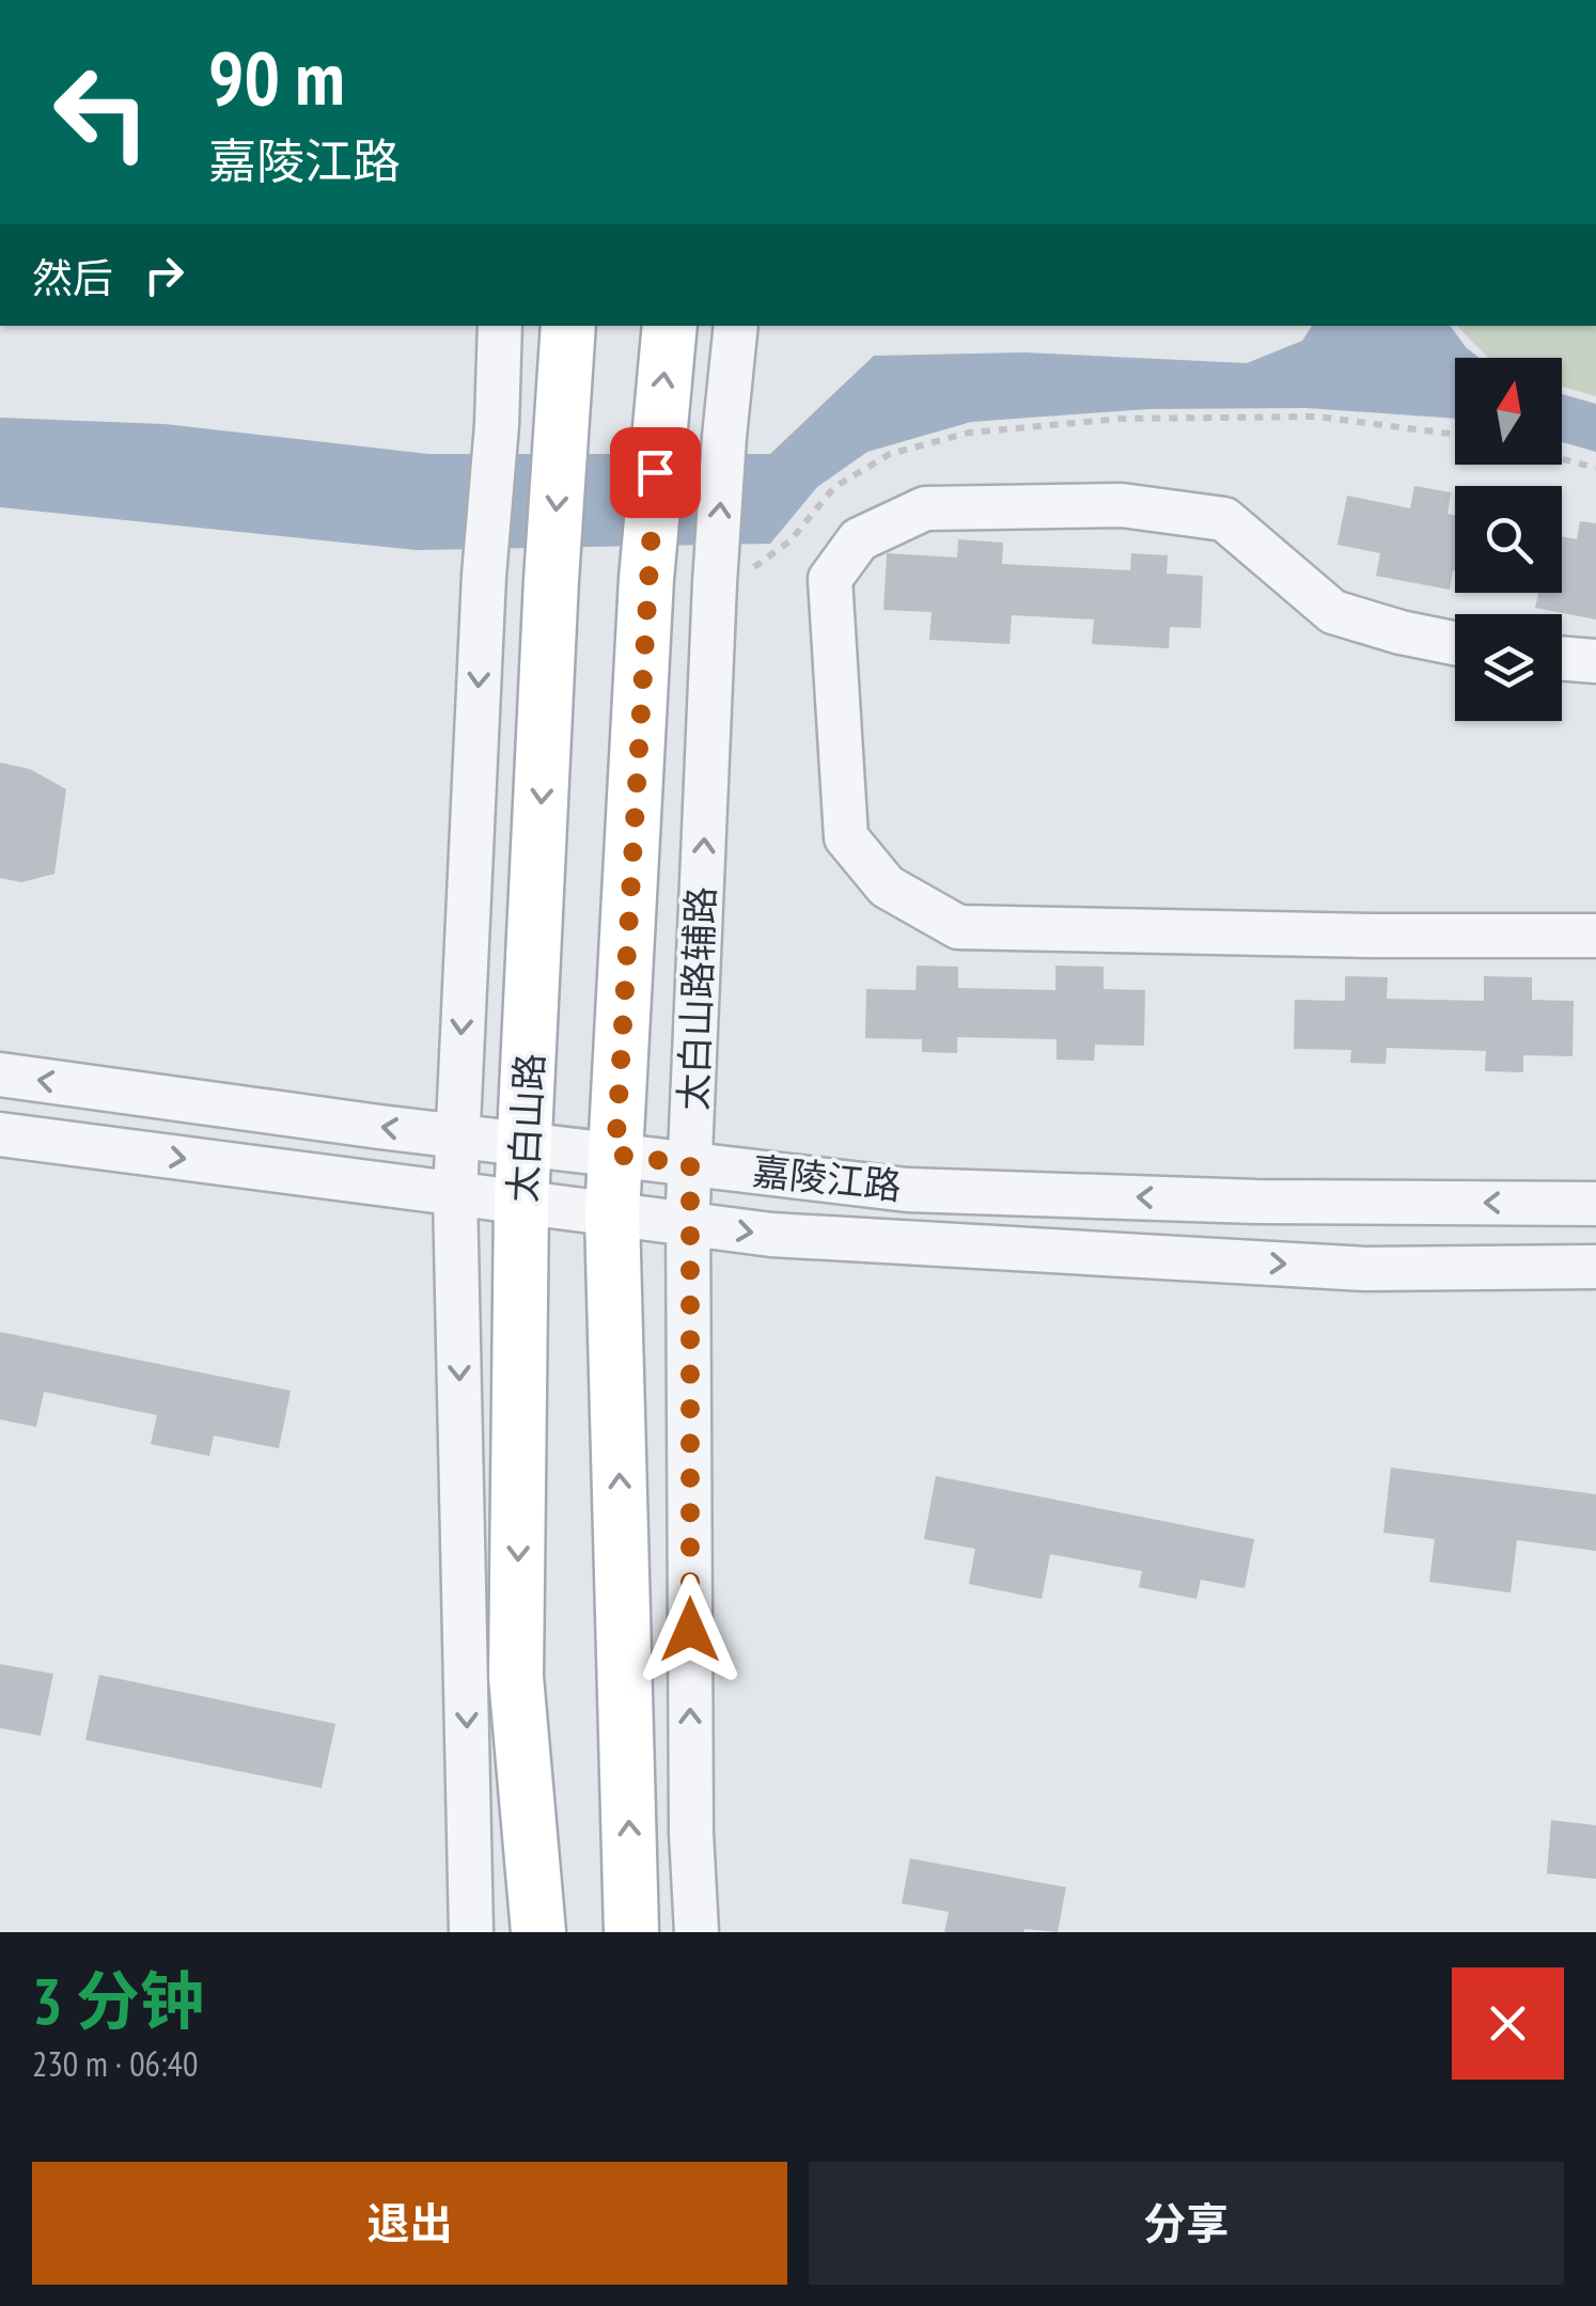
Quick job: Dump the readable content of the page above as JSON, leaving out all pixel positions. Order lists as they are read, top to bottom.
{
  "streets": {
    "main road": ["太白山路"],
    "street": ["太白山路辅路", "嘉陵江路"]
  },
  "crossings": [
    ["太白山路辅路", "嘉陵江路"],
    ["太白山路", "嘉陵江路"]
  ],
  "north": "top",
  "page": {
    "turn": ["90 m", "嘉陵江路"],
    "then": "然后",
    "heading": ["3 分钟", "230 m · 06:40"],
    "buttons": ["退出", "分享"]
  }
}
